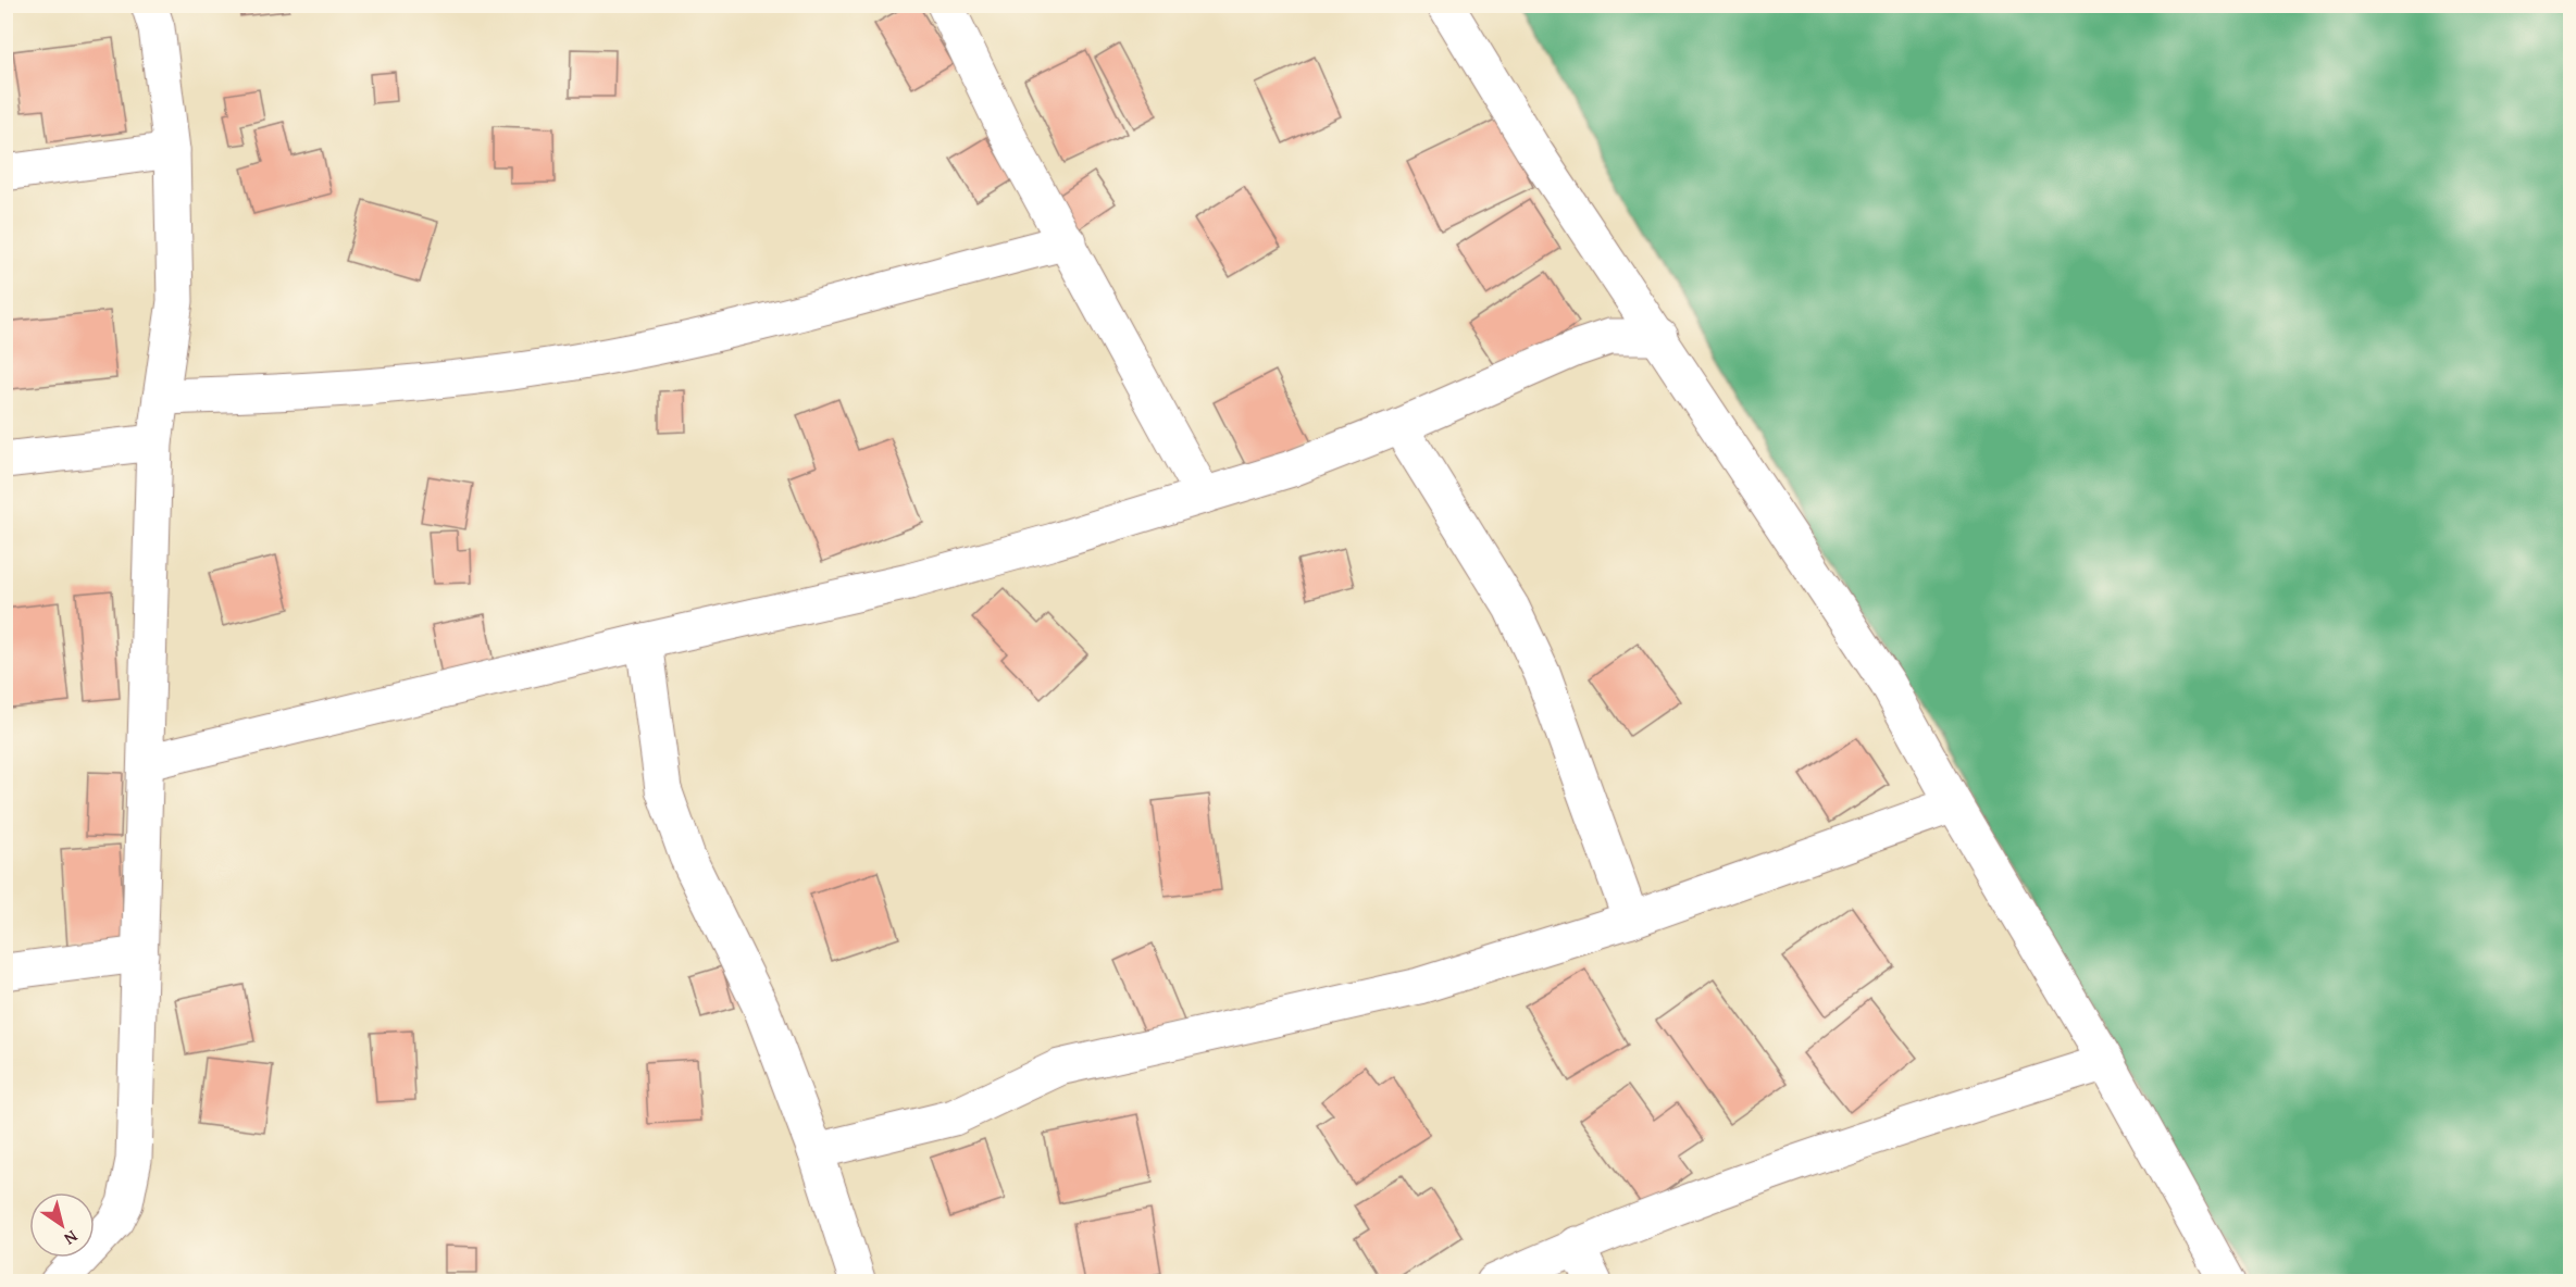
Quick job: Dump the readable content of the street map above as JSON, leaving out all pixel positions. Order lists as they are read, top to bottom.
{
  "north": "bottom right"
}
